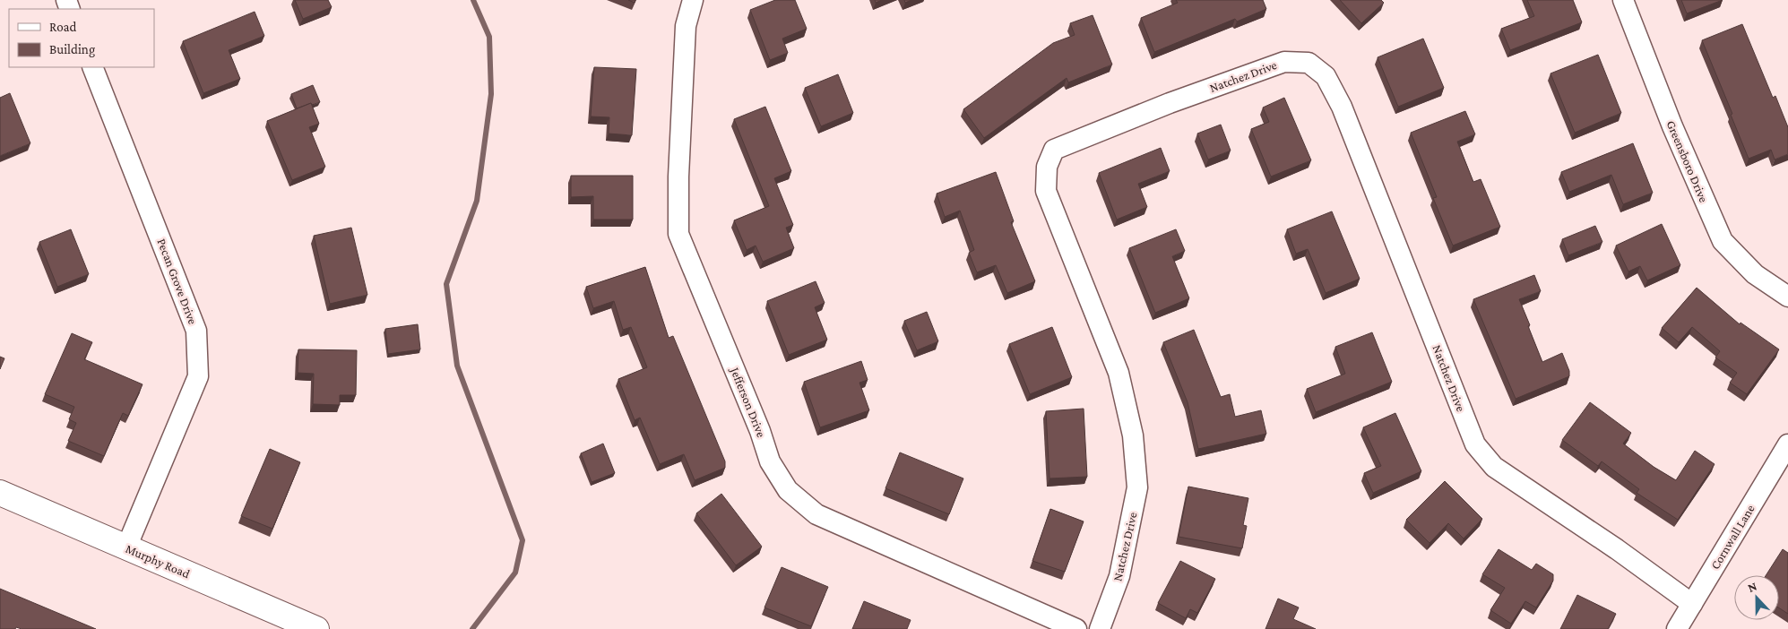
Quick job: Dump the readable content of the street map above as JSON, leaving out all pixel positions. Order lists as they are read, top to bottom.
{
  "streets": {
    "main road": ["Murphy Road"],
    "street": [
      "Natchez Drive",
      "Greensboro Drive",
      "Pecan Grove Drive",
      "Jefferson Drive",
      "Cornwall Lane"
    ]
  },
  "crossings": [
    ["Natchez Drive", "Cornwall Lane"],
    ["Pecan Grove Drive", "Murphy Road"]
  ],
  "legend": ["Road", "Building"],
  "north": "top"
}
